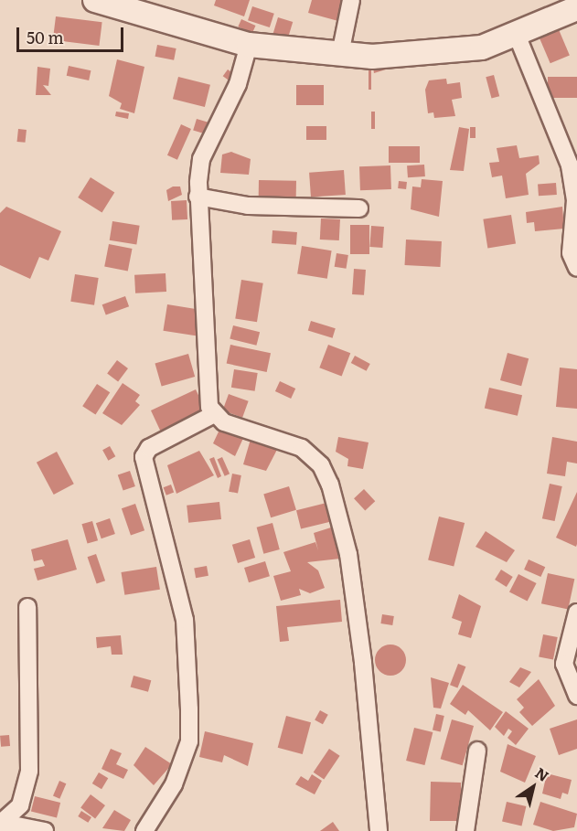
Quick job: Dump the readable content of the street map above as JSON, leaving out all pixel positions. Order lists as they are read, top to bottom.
{
  "scale_bar": "50 m",
  "north": "top right"
}
